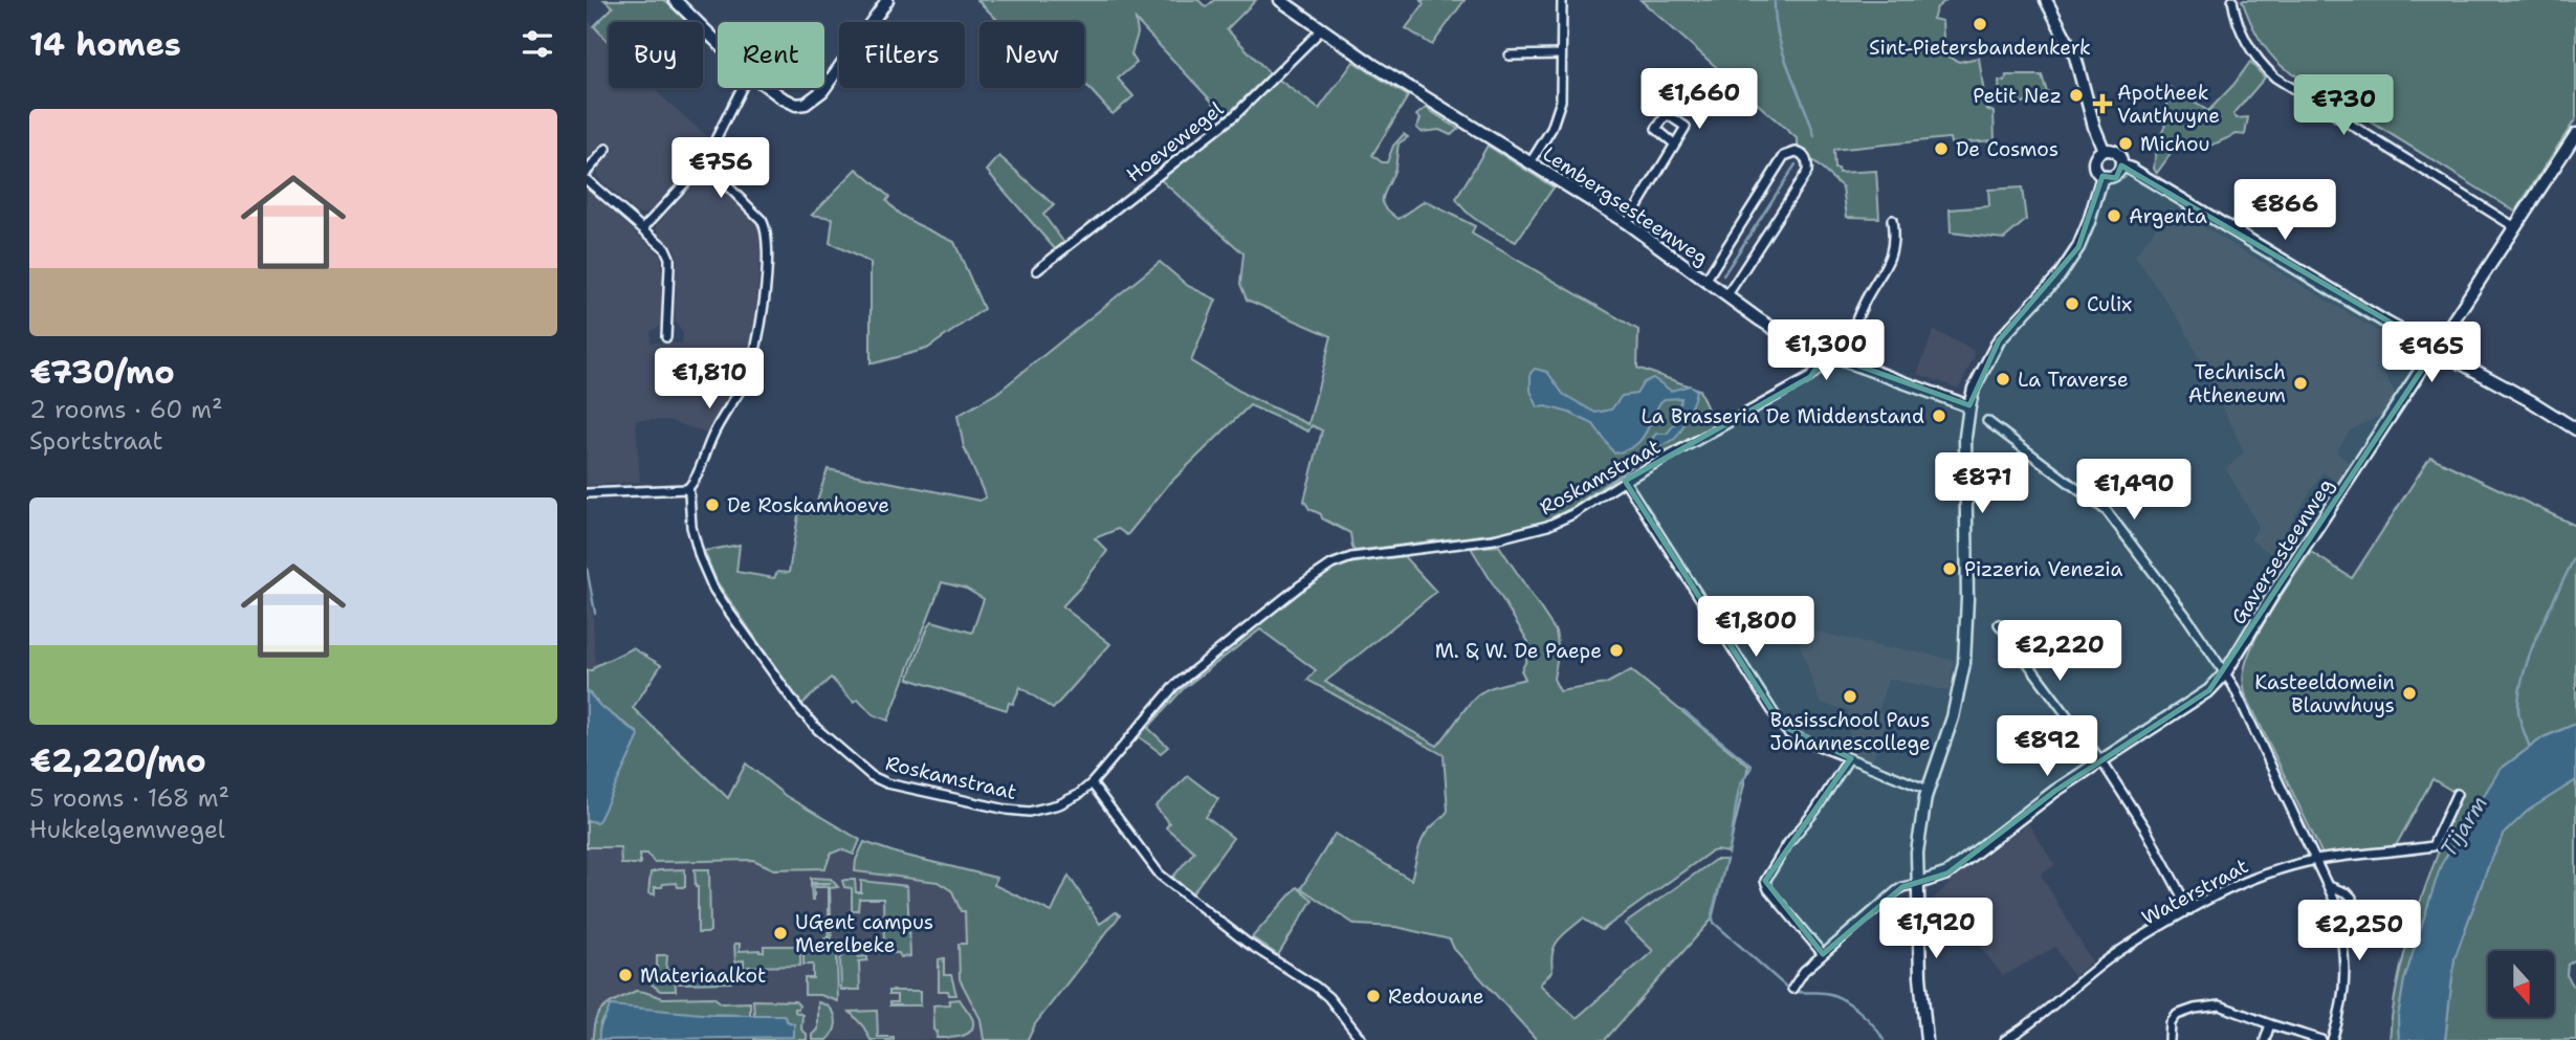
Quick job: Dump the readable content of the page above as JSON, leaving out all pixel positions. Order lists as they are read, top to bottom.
{
  "streets": {
    "street": [
      "Hoevewegel",
      "Lembergsesteenweg",
      "Roskamstraat",
      "Gaversesteenweg",
      "Waterstraat"
    ]
  },
  "crossings": [
    ["Hoevewegel", "Lembergsesteenweg"],
    ["Lembergsesteenweg", "Roskamstraat"]
  ],
  "water": ["Tijarm"],
  "places": {
    "other": [
      "Sint-Pietersbandenkerk",
      "Petit Nez",
      "Michou",
      "De Cosmos",
      "Argenta",
      "Culix",
      "La Traverse",
      "Technisch Atheneum",
      "La Brasseria De Middenstand",
      "De Roskamhoeve",
      "Pizzeria Venezia",
      "M. & W. De Paepe",
      "Kasteeldomein Blauwhuys",
      "Basisschool Paus Johannescollege",
      "UGent campus Merelbeke",
      "Materiaalkot",
      "Redouane"
    ],
    "health": ["Apotheek Vanthuyne"]
  },
  "north": "bottom",
  "page": {
    "heading": "14 homes",
    "chip": [
      "Buy",
      "Rent",
      "Filters",
      "New"
    ],
    "price": [
      "€1,660",
      "€730",
      "€756",
      "€866",
      "€1,300",
      "€965",
      "€1,810",
      "€871",
      "€1,490",
      "€1,800",
      "€2,220",
      "€892",
      "€1,920",
      "€2,250"
    ],
    "list": [
      {
        "name": "€730/mo",
        "note": "2 rooms · 60 m² · Sportstraat"
      },
      {
        "name": "€2,220/mo",
        "note": "5 rooms · 168 m² · Hukkelgemwegel"
      }
    ]
  }
}
